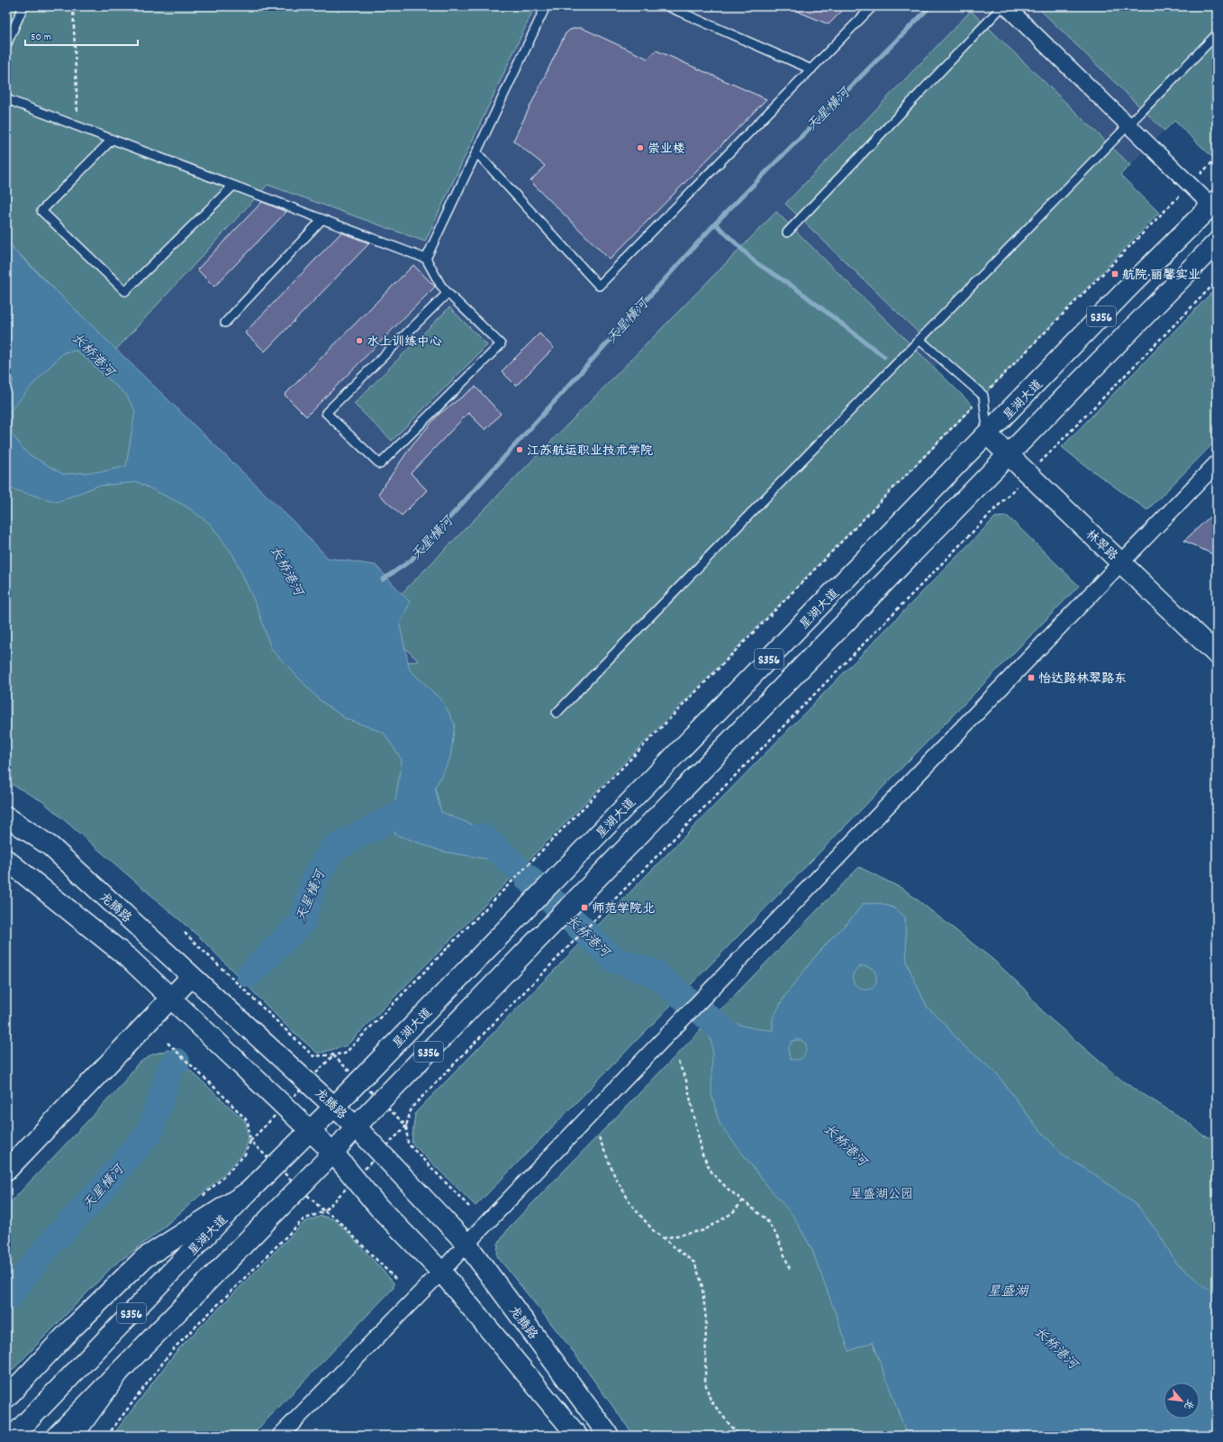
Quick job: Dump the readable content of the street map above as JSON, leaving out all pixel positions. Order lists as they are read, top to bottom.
{
  "streets": {
    "main road": [
      "S356",
      "星湖大道",
      "林翠路",
      "龙腾路"
    ]
  },
  "crossings": [
    ["S356", "林翠路"],
    ["S356", "龙腾路"],
    ["星湖大道", "林翠路"],
    ["星湖大道", "龙腾路"]
  ],
  "water": ["天星横河", "长桥港河", "星盛湖"],
  "parks": ["星盛湖公园"],
  "places": {
    "other": ["崇业楼", "水上训练中心", "江苏航运职业技术学院"],
    "transit": ["航院·丽馨实业", "怡达路林翠路东", "师范学院北"]
  },
  "scale_bar": "50 m",
  "north": "bottom right"
}
